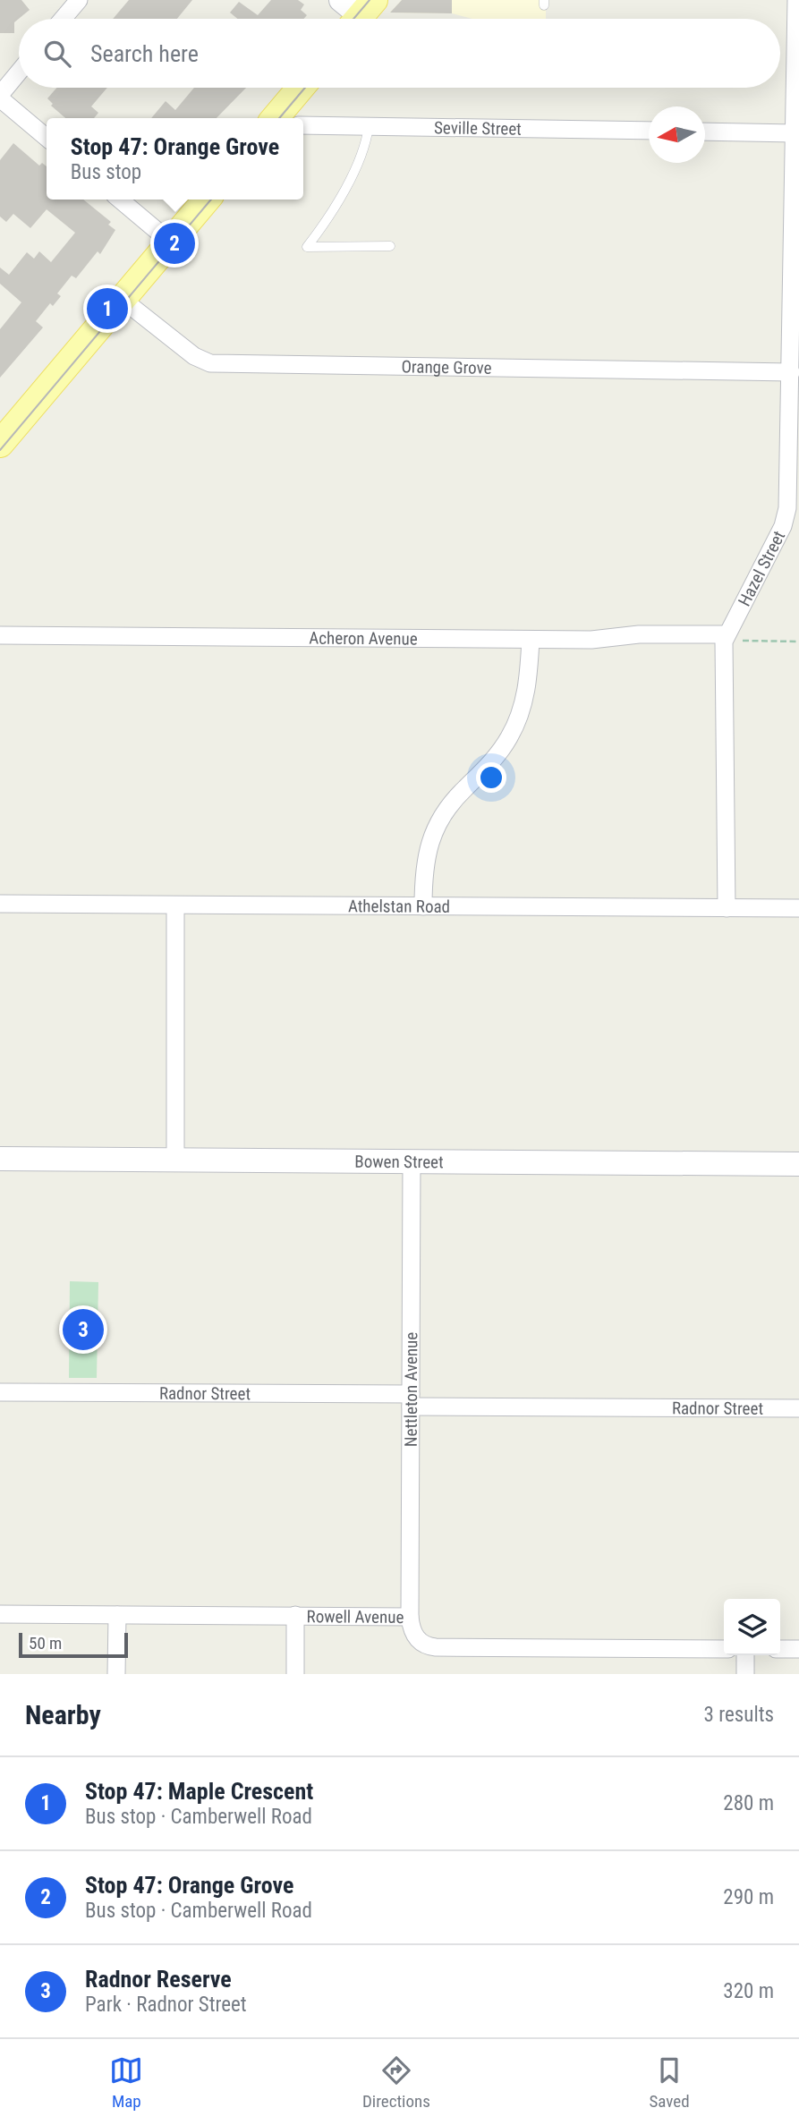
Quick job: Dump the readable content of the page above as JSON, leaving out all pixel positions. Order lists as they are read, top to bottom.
{
  "streets": {
    "street": [
      "Seville Street",
      "Orange Grove",
      "Hazel Street",
      "Acheron Avenue",
      "Athelstan Road",
      "Bowen Street",
      "Nettleton Avenue",
      "Radnor Street",
      "Rowell Avenue"
    ]
  },
  "crossings": [
    ["Orange Grove", "Hazel Street"],
    ["Hazel Street", "Acheron Avenue"],
    ["Hazel Street", "Athelstan Road"],
    ["Bowen Street", "Nettleton Avenue"],
    ["Nettleton Avenue", "Radnor Street"],
    ["Nettleton Avenue", "Rowell Avenue"]
  ],
  "scale_bar": "50 m",
  "north": "left",
  "page": {
    "search": "Search here",
    "popup": ["Stop 47: Orange Grove", "Bus stop"],
    "pins": ["2", "1", "3"],
    "scale": "50 m",
    "heading": ["Nearby", "3 results"],
    "list": [
      {
        "mark": "1",
        "name": "Stop 47: Maple Crescent",
        "note": "Bus stop · Camberwell Road",
        "value": "280 m"
      },
      {
        "mark": "2",
        "name": "Stop 47: Orange Grove",
        "note": "Bus stop · Camberwell Road",
        "value": "290 m"
      },
      {
        "mark": "3",
        "name": "Radnor Reserve",
        "note": "Park · Radnor Street",
        "value": "320 m"
      }
    ],
    "nav": ["Map", "Directions", "Saved"]
  }
}
